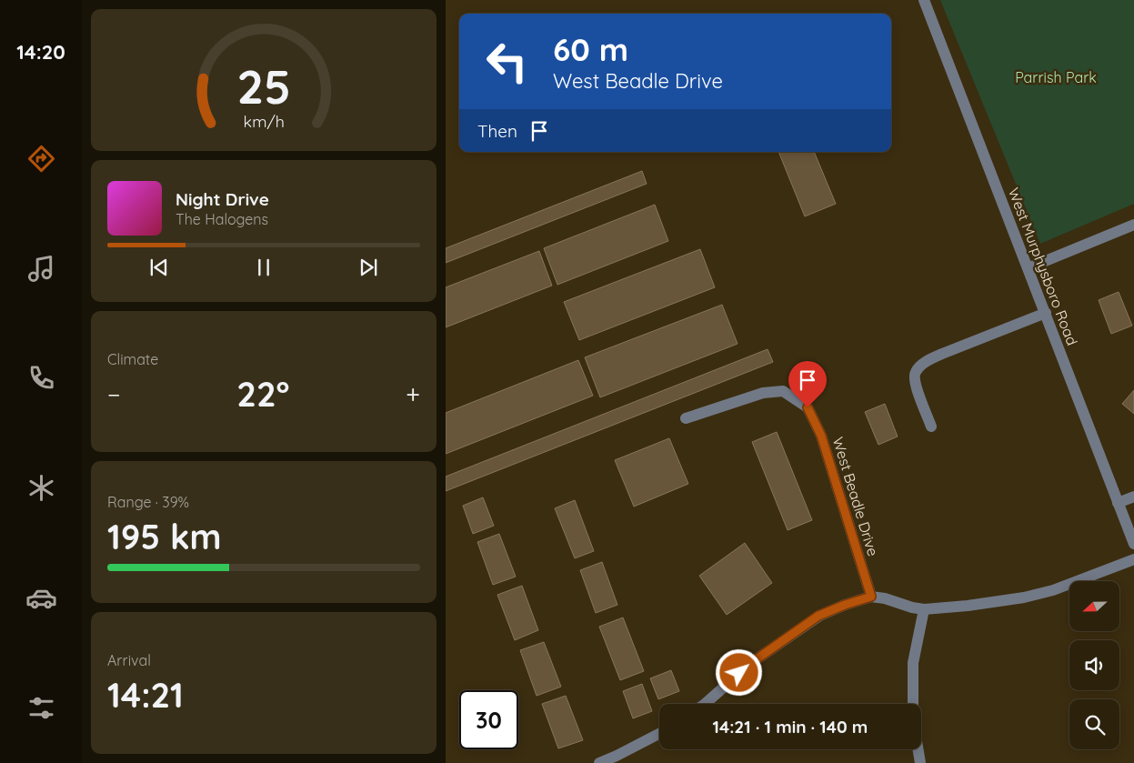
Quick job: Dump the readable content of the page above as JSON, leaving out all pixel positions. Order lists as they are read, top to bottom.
{
  "streets": {
    "street": ["West Murphysboro Road", "West Beadle Drive"]
  },
  "parks": ["Parrish Park"],
  "north": "left",
  "page": {
    "tabs": "14:20",
    "turn": ["60 m", "West Beadle Drive"],
    "then": "Then",
    "song": ["Night Drive", "The Halogens"],
    "tile": [
      "Climate",
      ["Range · 39%", "195 km"],
      ["Arrival", "14:21"]
    ],
    "heat": ["−", "22°", "+"],
    "limit": "30",
    "trip": "14:21 · 1 min · 140 m",
    "gauge": ["25", "km/h"]
  }
}
